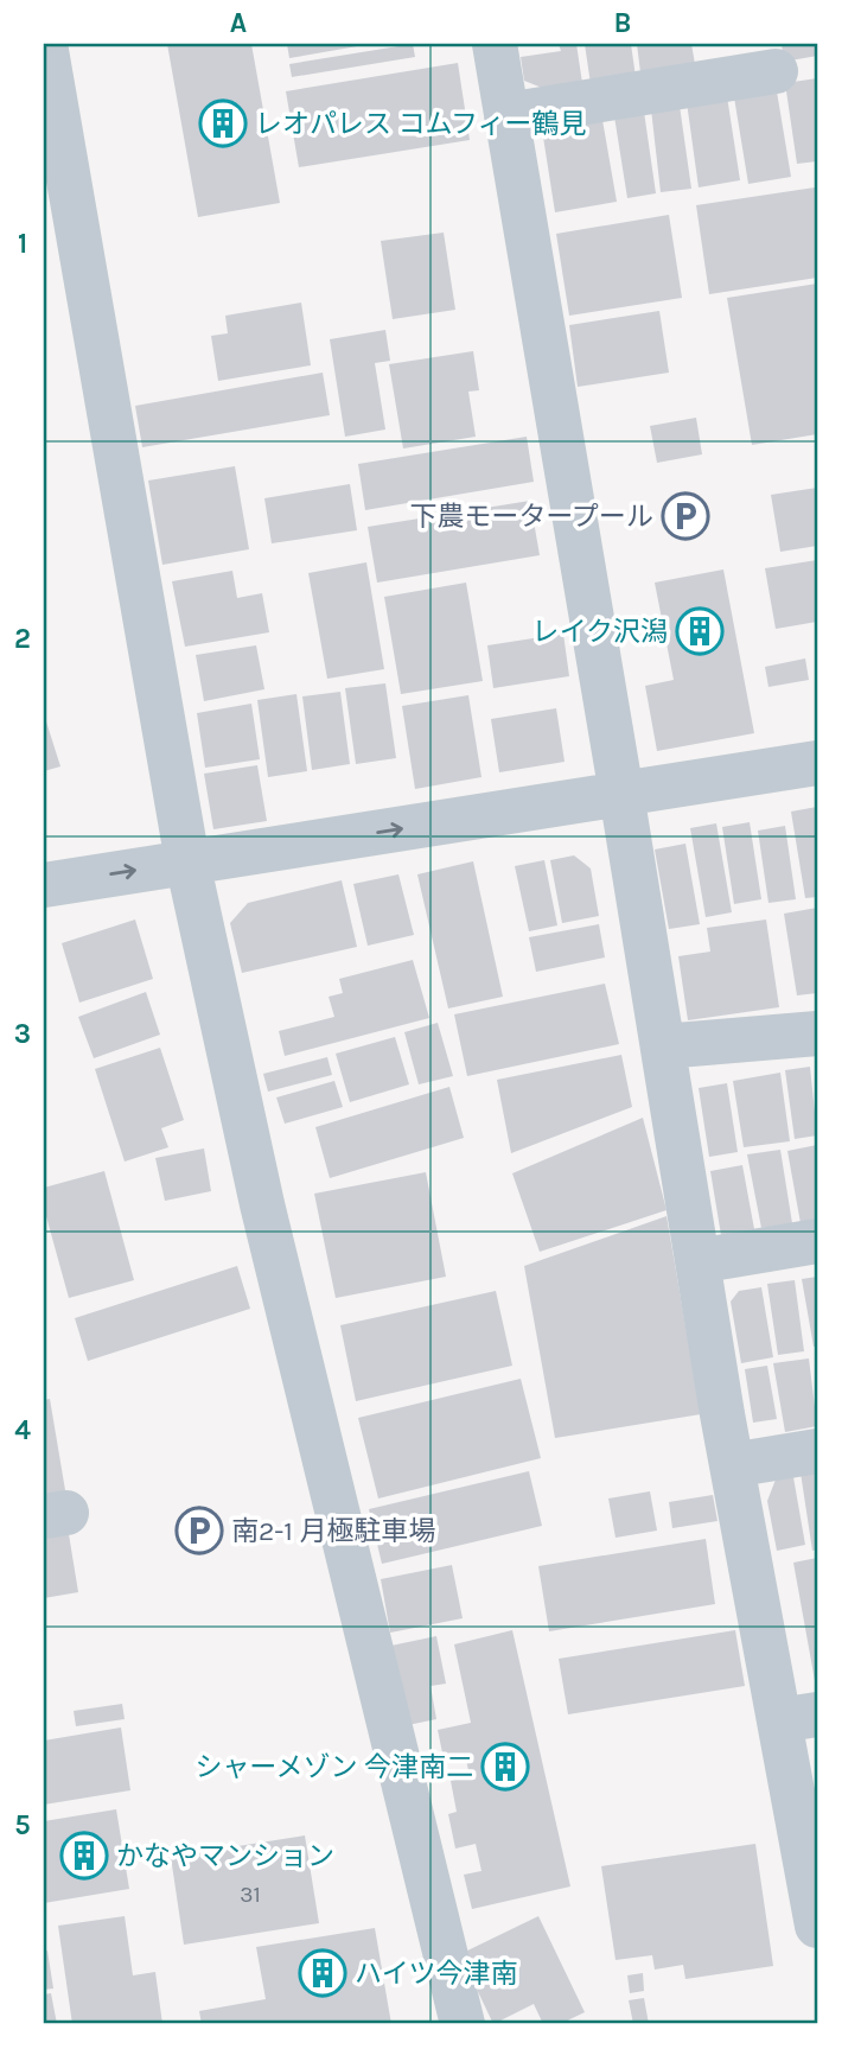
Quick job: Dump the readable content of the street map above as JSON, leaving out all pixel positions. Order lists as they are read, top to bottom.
{
  "places": {
    "building": [
      "レオパレス コムフィー鶴見",
      "レイク沢潟",
      "シャーメゾン 今津南二",
      "かなやマンション",
      "ハイツ今津南"
    ],
    "parking": ["下農モータープール", "南2-1 月極駐車場"]
  },
  "house_numbers": ["31"],
  "grid": {
    "columns": ["A", "B"],
    "rows": [
      "1",
      "2",
      "3",
      "4",
      "5"
    ]
  }
}
